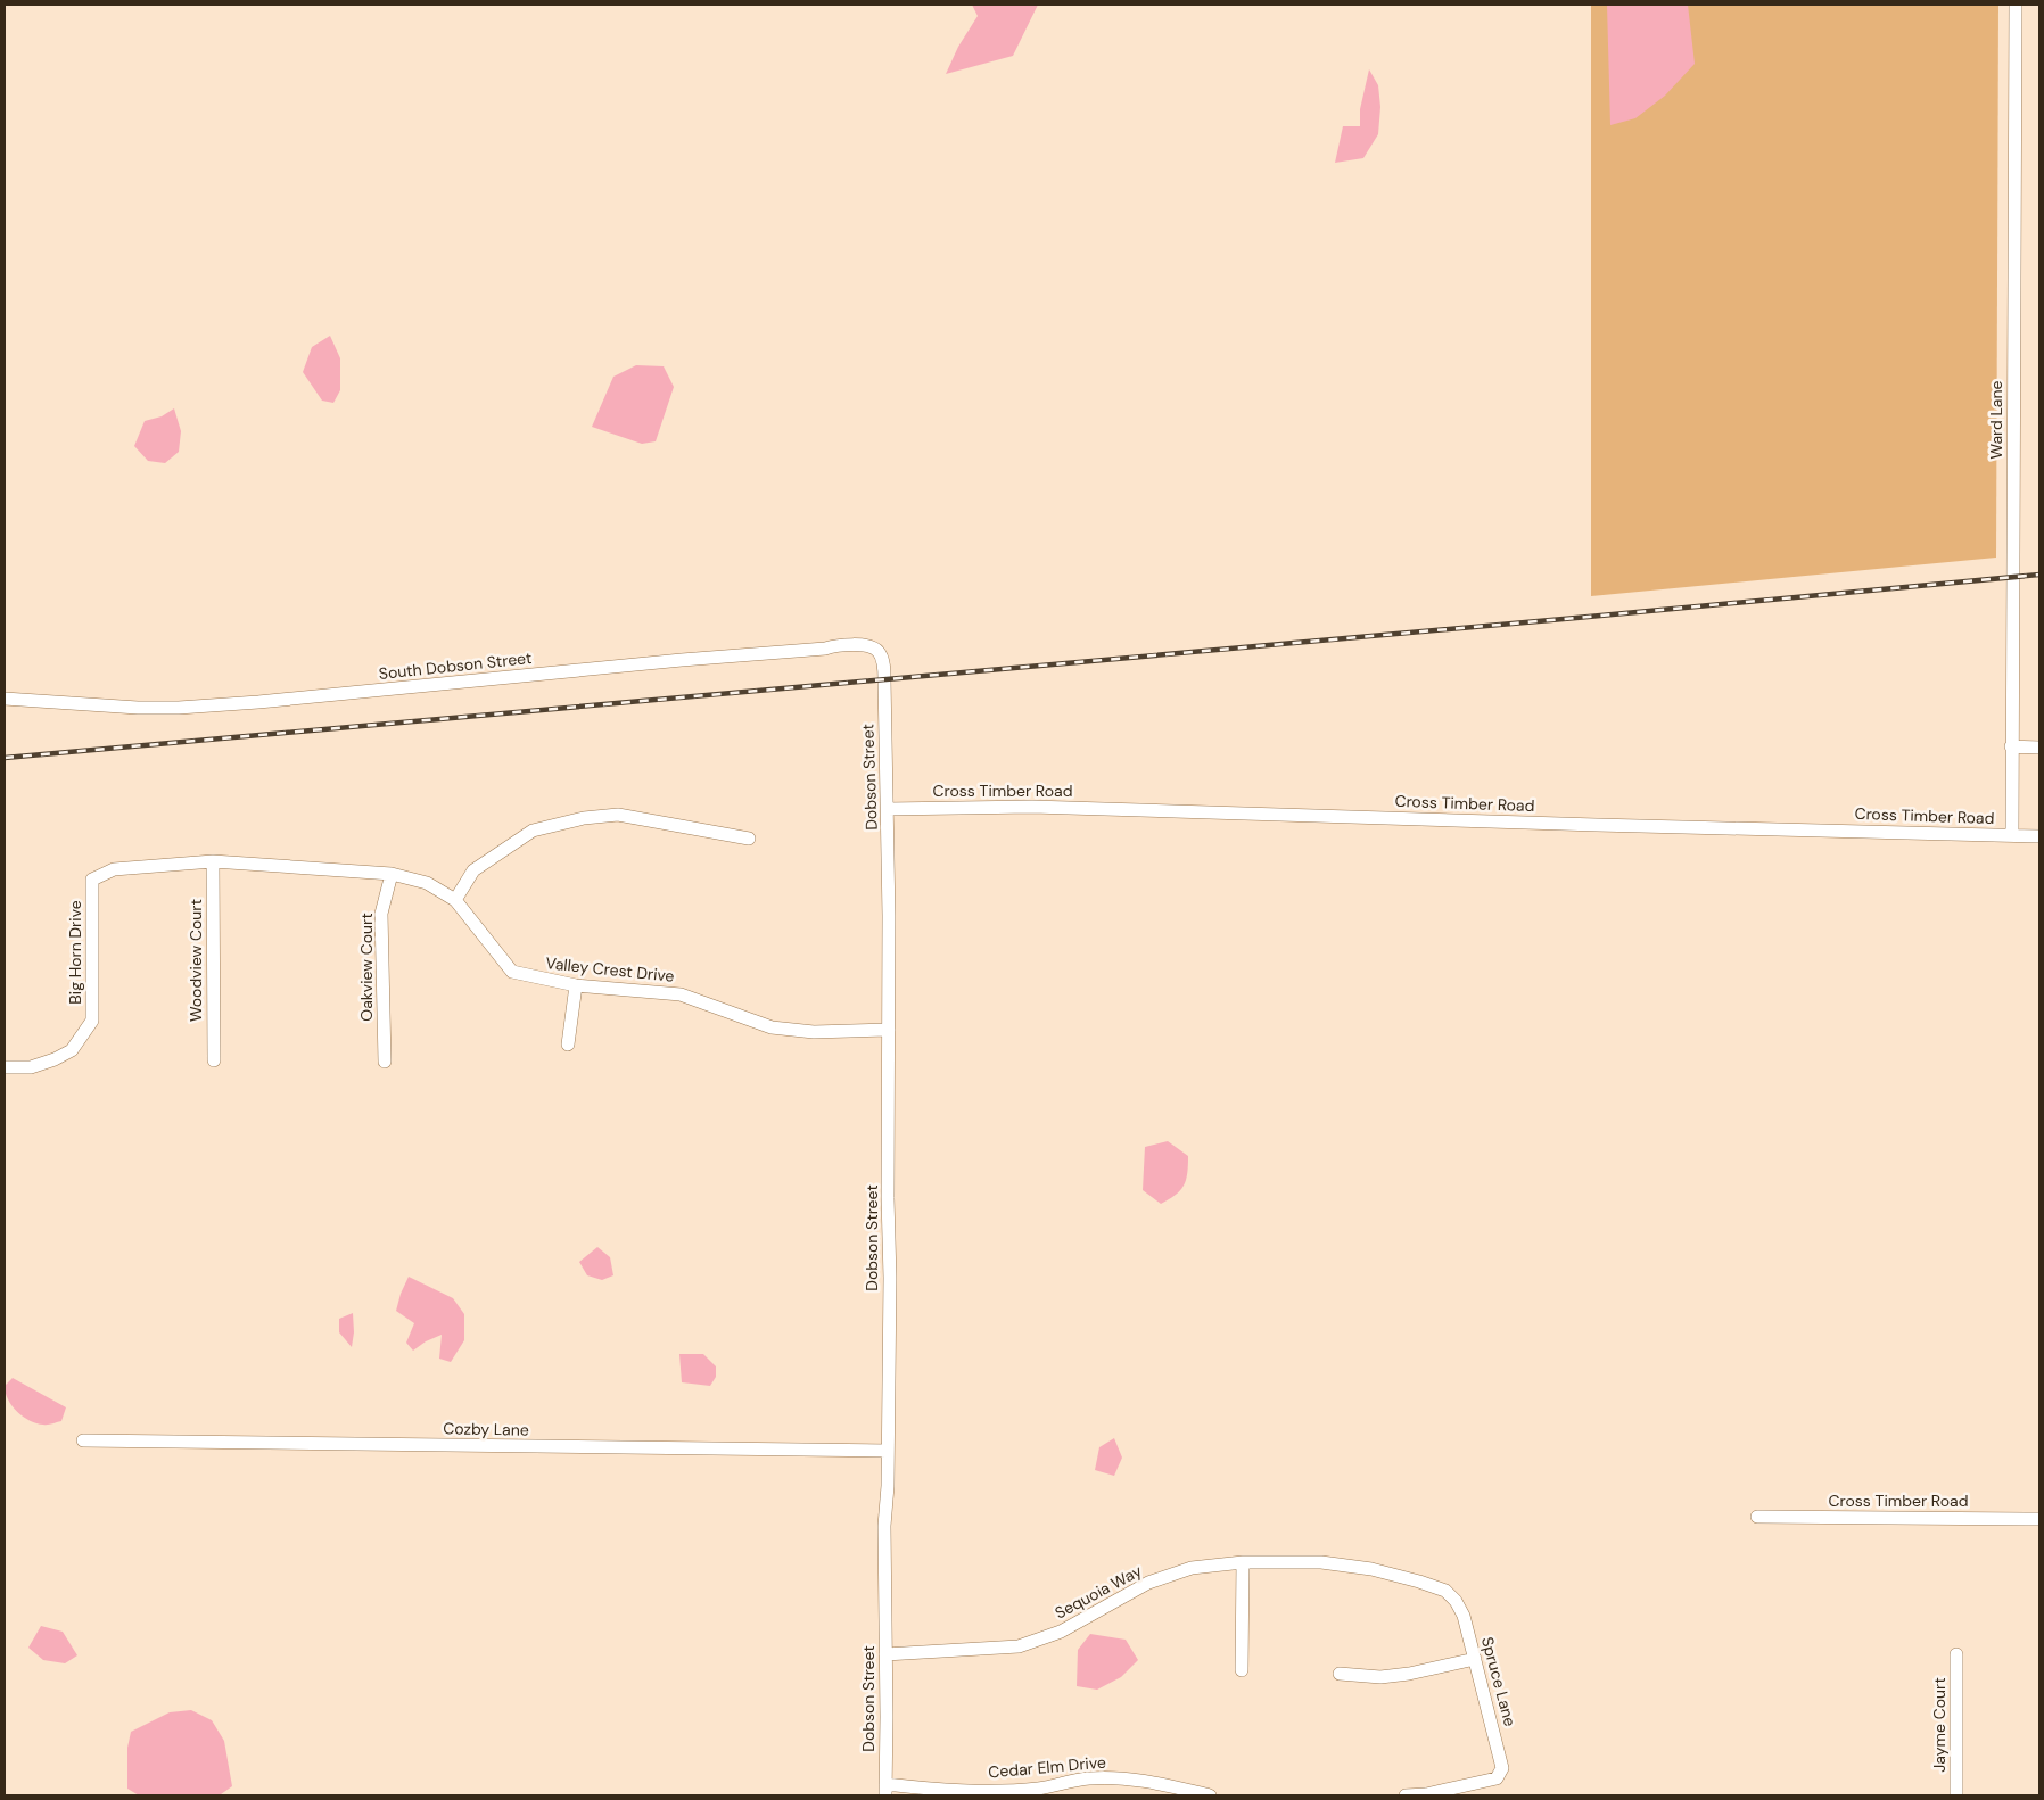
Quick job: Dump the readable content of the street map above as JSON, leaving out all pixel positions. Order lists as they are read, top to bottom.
{
  "streets": {
    "street": [
      "Ward Lane",
      "South Dobson Street",
      "Dobson Street",
      "Cross Timber Road",
      "Big Horn Drive",
      "Woodview Court",
      "Oakview Court",
      "Valley Crest Drive",
      "Cozby Lane",
      "Sequoia Way",
      "Spruce Lane",
      "Jayme Court",
      "Cedar Elm Drive"
    ]
  },
  "crossings": [
    ["Ward Lane", "Cross Timber Road"],
    ["South Dobson Street", "Dobson Street"],
    ["Dobson Street", "Cross Timber Road"],
    ["Dobson Street", "Valley Crest Drive"],
    ["Dobson Street", "Cozby Lane"],
    ["Dobson Street", "Sequoia Way"],
    ["Dobson Street", "Cedar Elm Drive"],
    ["Big Horn Drive", "Valley Crest Drive"],
    ["Woodview Court", "Valley Crest Drive"],
    ["Oakview Court", "Valley Crest Drive"],
    ["Sequoia Way", "Spruce Lane"]
  ]
}
